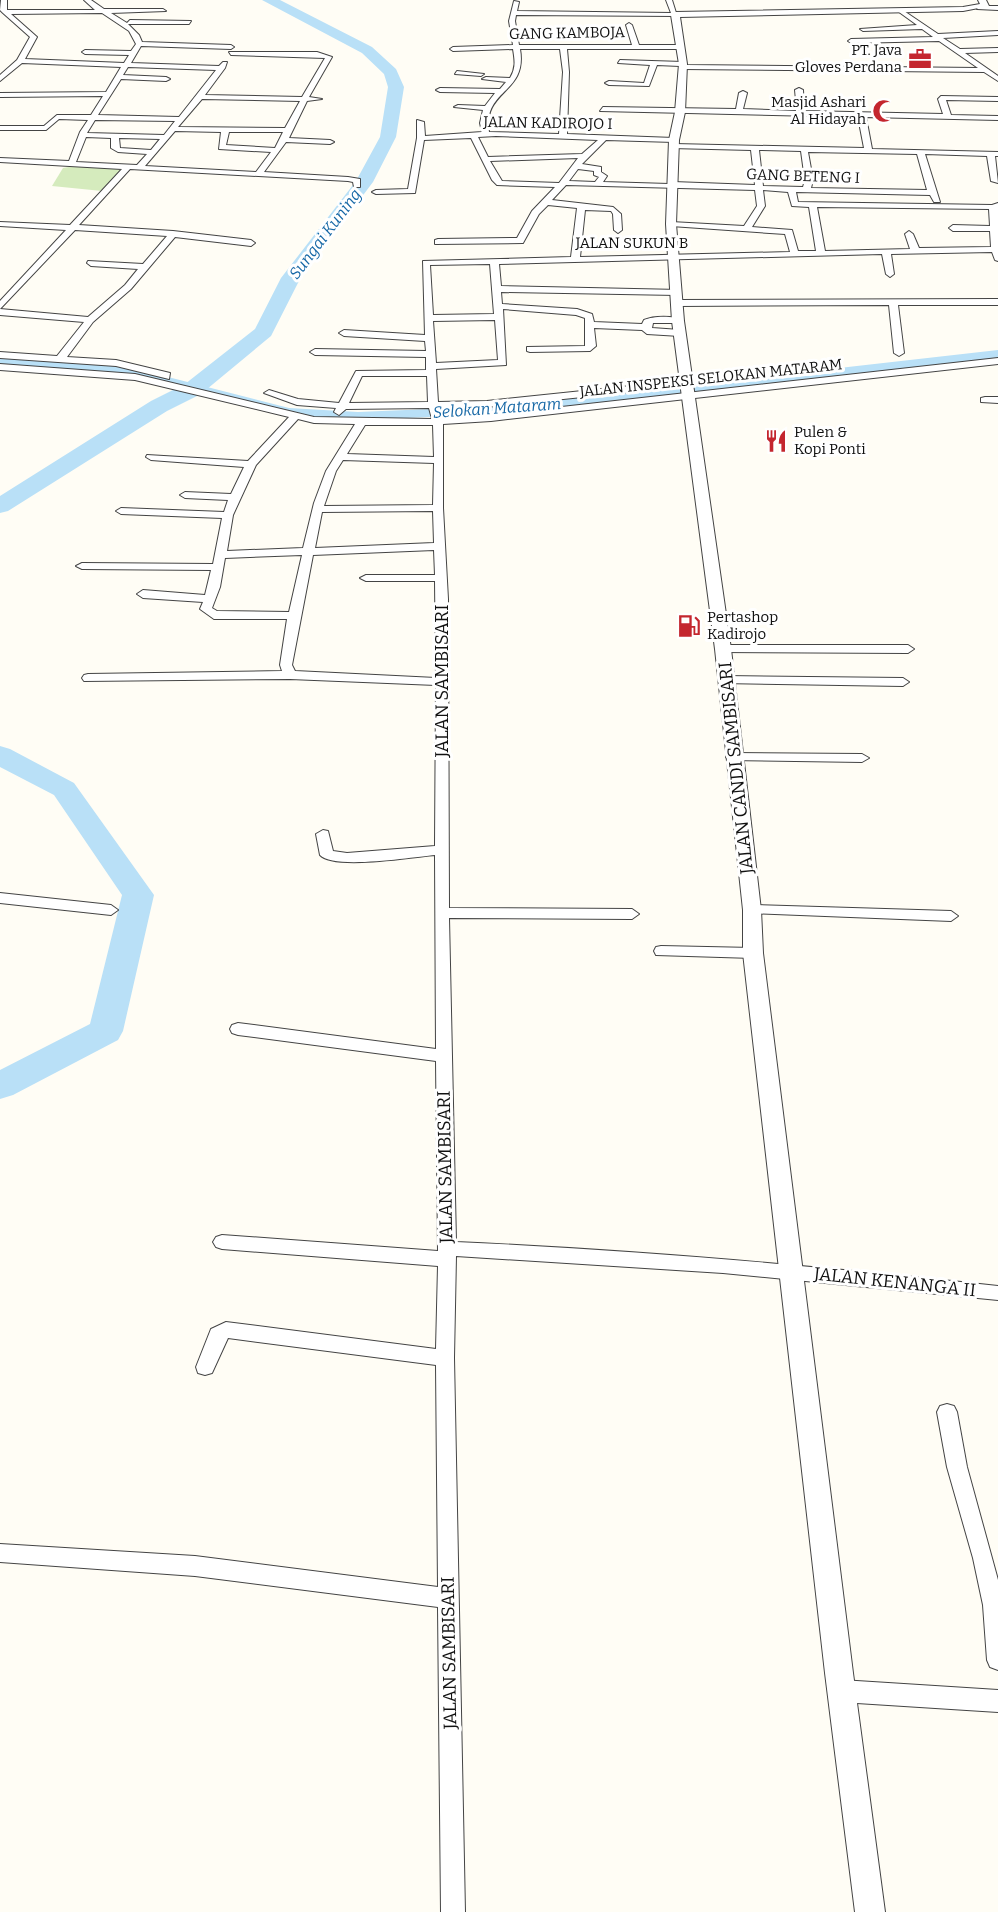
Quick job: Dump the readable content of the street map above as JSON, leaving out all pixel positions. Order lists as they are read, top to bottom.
{
  "streets": {
    "street": [
      "GANG KAMBOJA",
      "JALAN KADIROJO I",
      "GANG BETENG I",
      "JALAN SUKUN B",
      "JALAN INSPEKSI SELOKAN MATARAM",
      "JALAN SAMBISARI",
      "JALAN CANDI SAMBISARI",
      "JALAN KENANGA II"
    ]
  },
  "crossings": [
    ["GANG KAMBOJA", "JALAN CANDI SAMBISARI"],
    ["JALAN KADIROJO I", "JALAN CANDI SAMBISARI"],
    ["GANG BETENG I", "JALAN CANDI SAMBISARI"],
    ["JALAN SUKUN B", "JALAN CANDI SAMBISARI"],
    ["JALAN INSPEKSI SELOKAN MATARAM", "JALAN SAMBISARI"],
    ["JALAN INSPEKSI SELOKAN MATARAM", "JALAN CANDI SAMBISARI"],
    ["JALAN SAMBISARI", "JALAN KENANGA II"],
    ["JALAN CANDI SAMBISARI", "JALAN KENANGA II"]
  ],
  "water": ["Sungai Kuning", "Selokan Mataram"],
  "places": {
    "office": ["PT. Java Gloves Perdana"],
    "mosque": ["Masjid Ashari Al Hidayah"],
    "restaurant": ["Pulen & Kopi Ponti"],
    "fuel station": ["Pertashop Kadirojo"]
  }
}
